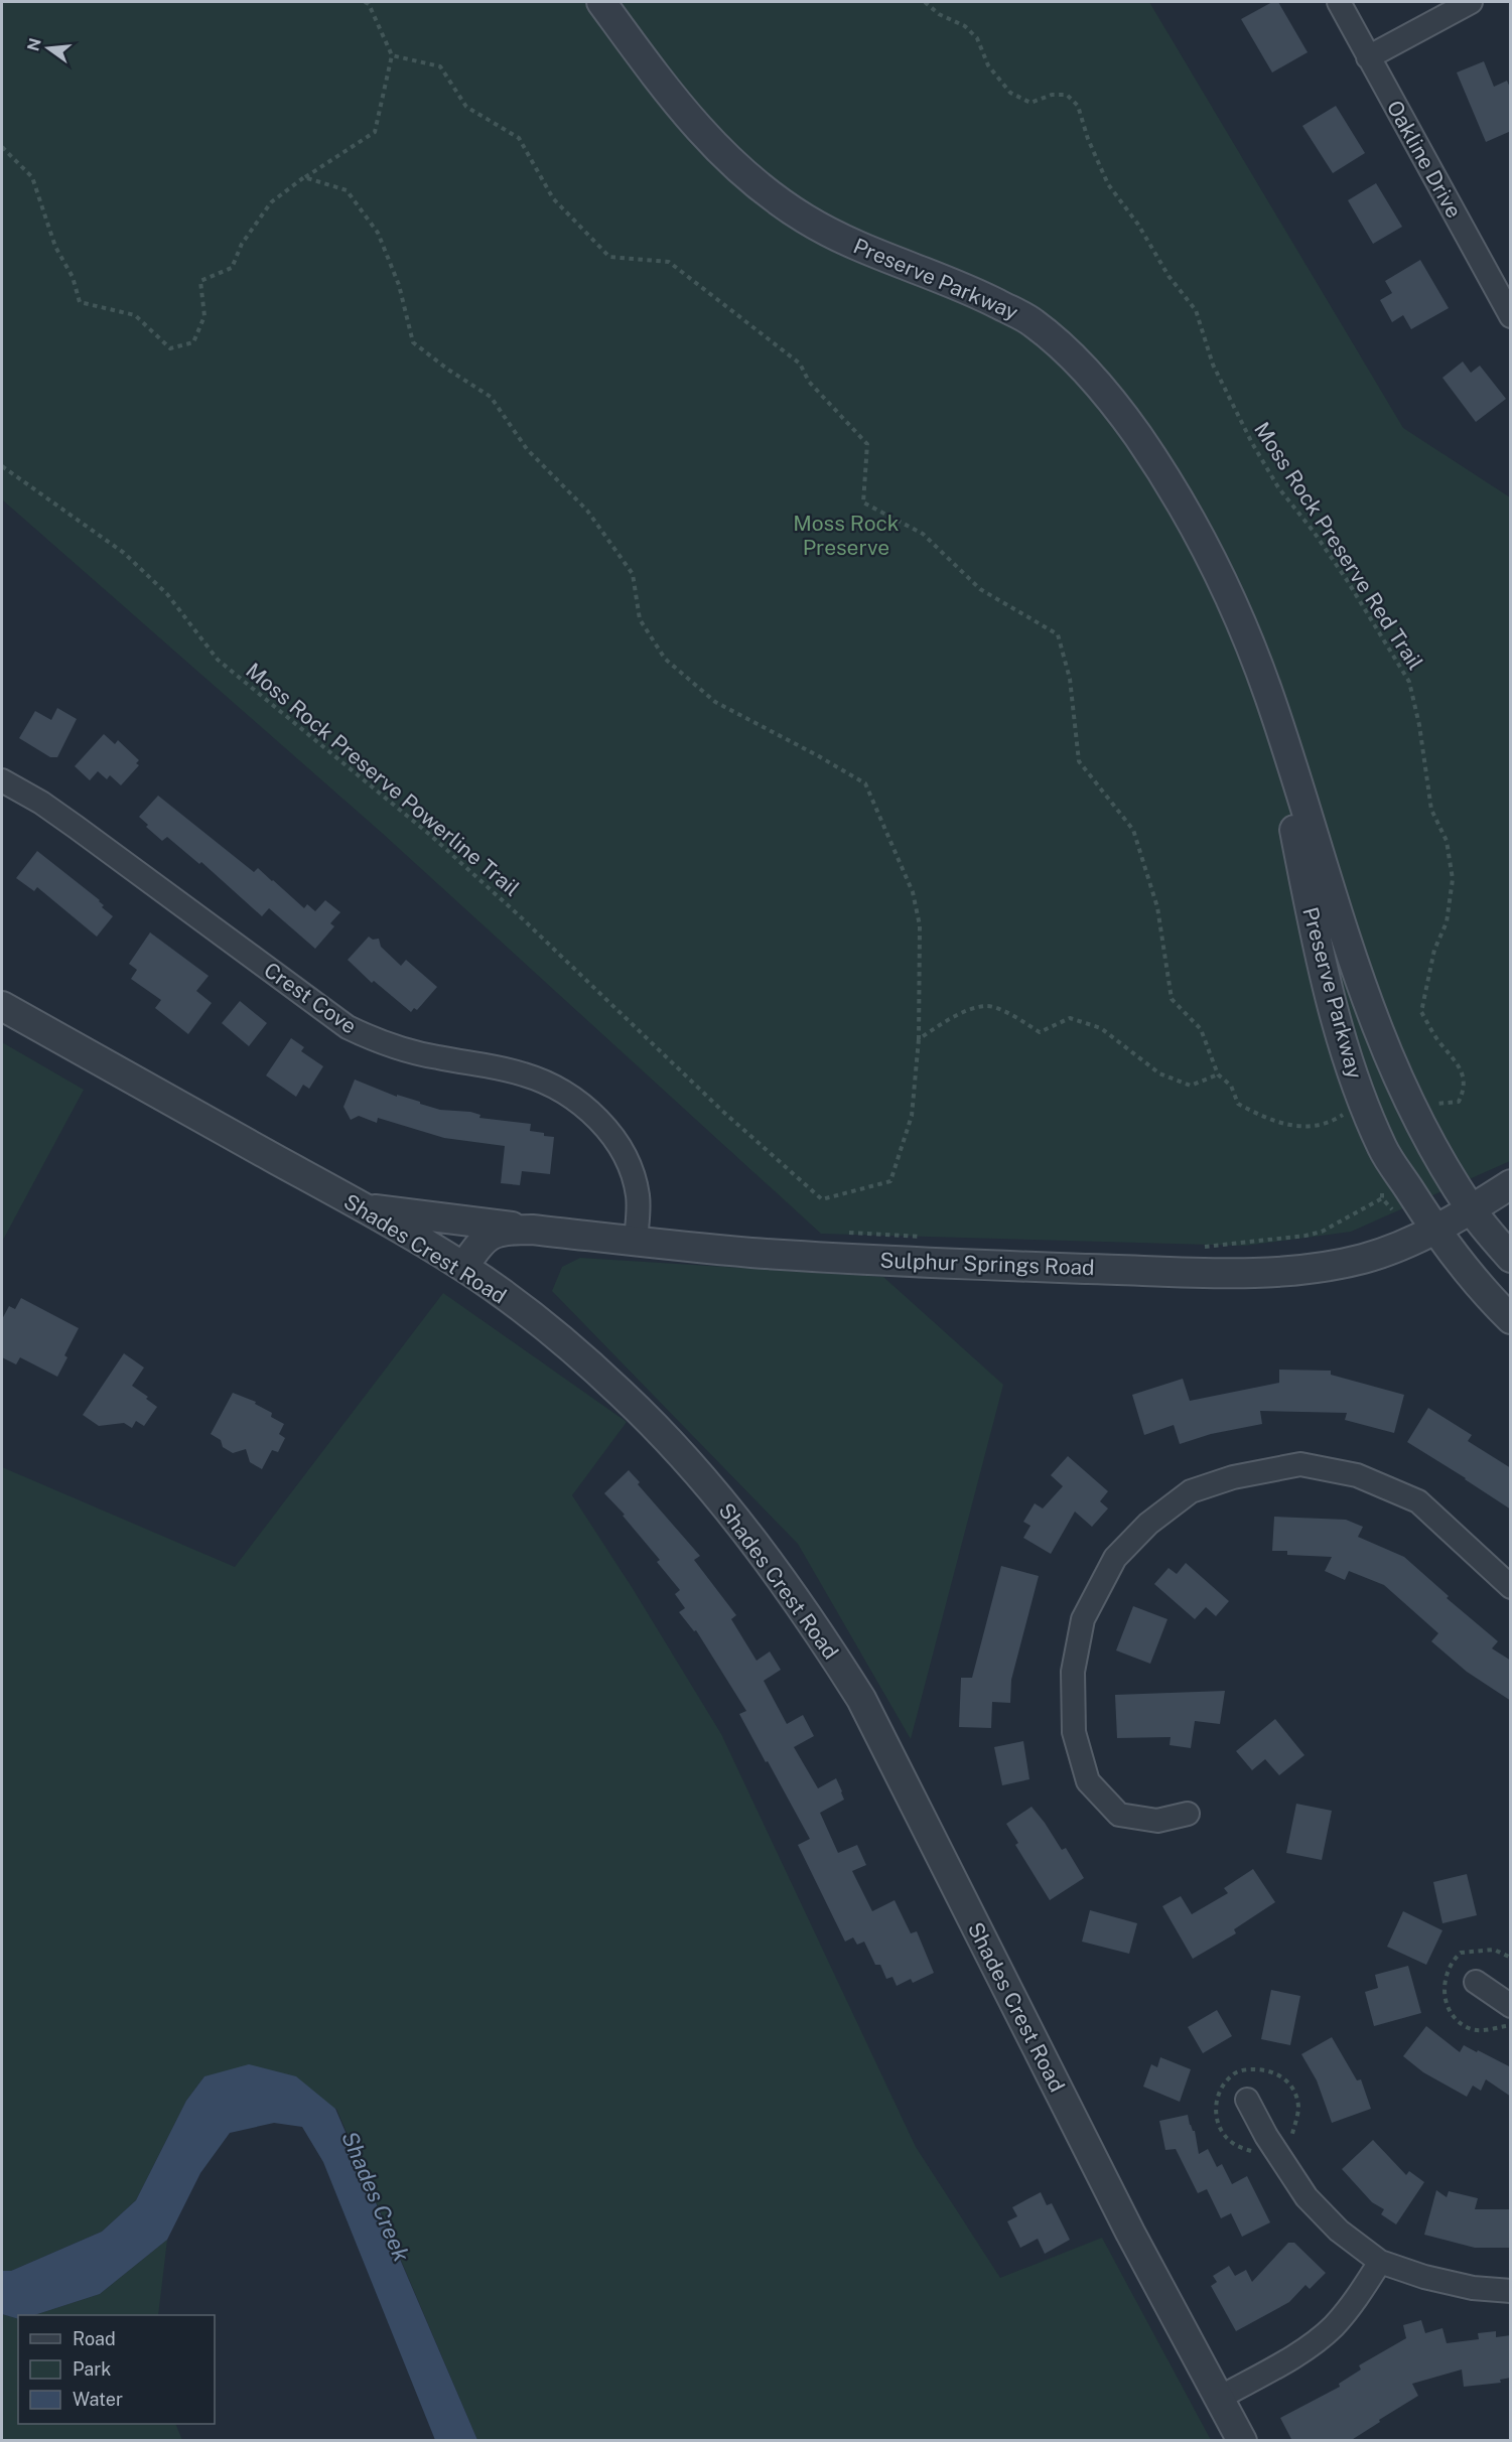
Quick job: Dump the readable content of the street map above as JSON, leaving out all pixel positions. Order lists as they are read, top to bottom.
{
  "streets": {
    "street": [
      "Oakline Drive",
      "Preserve Parkway",
      "Crest Cove",
      "Shades Crest Road",
      "Sulphur Springs Road"
    ],
    "path": ["Moss Rock Preserve Red Trail", "Moss Rock Preserve Powerline Trail"]
  },
  "crossings": [
    ["Preserve Parkway", "Moss Rock Preserve Red Trail"],
    ["Preserve Parkway", "Sulphur Springs Road"],
    ["Crest Cove", "Sulphur Springs Road"],
    ["Shades Crest Road", "Sulphur Springs Road"]
  ],
  "water": ["Shades Creek"],
  "parks": ["Moss Rock Preserve"],
  "legend": ["Road", "Park", "Water"],
  "north": "left"
}
